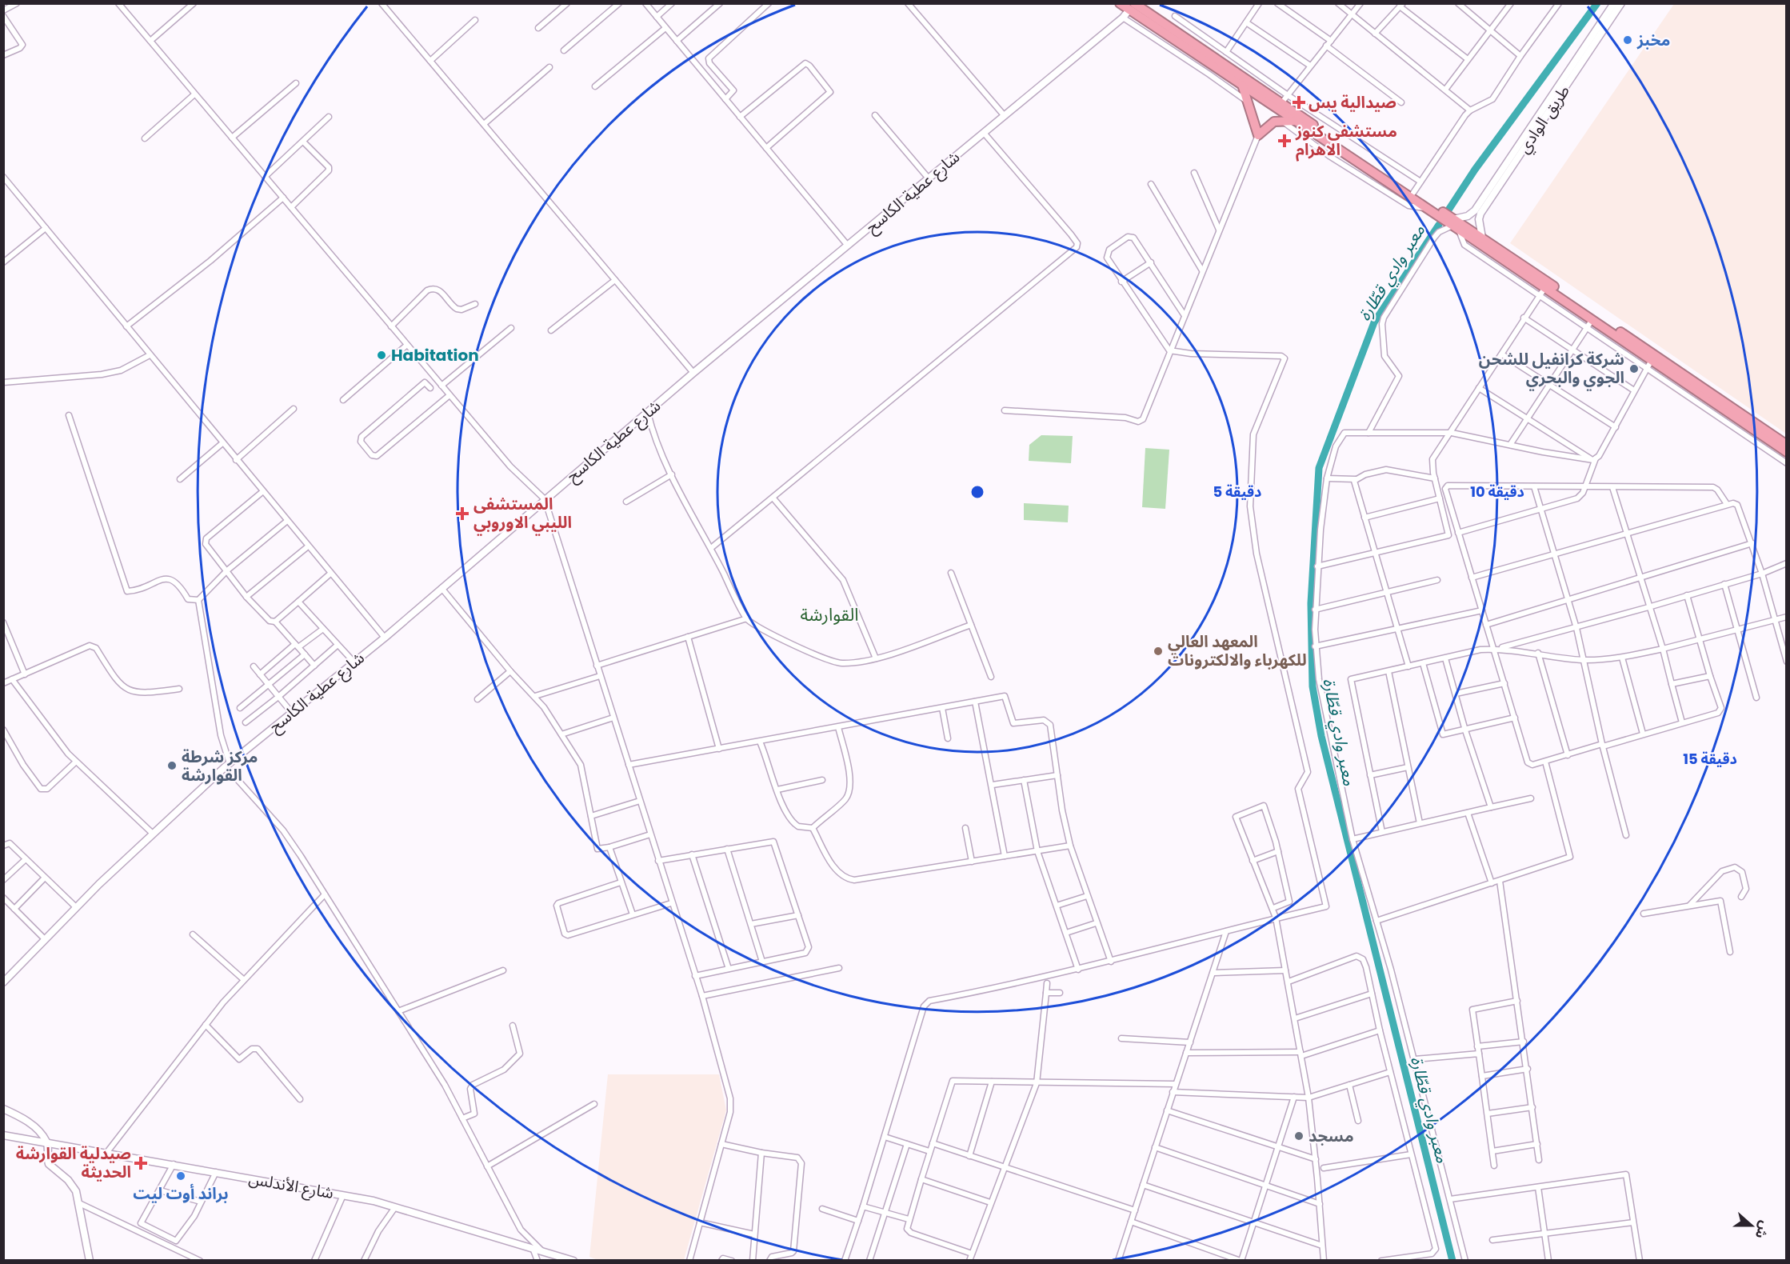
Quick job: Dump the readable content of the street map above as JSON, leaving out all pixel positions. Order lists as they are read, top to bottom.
{
  "streets": {
    "street": ["طريق الوادي", "شارع عطية الكاسح", "شارع الأندلس"]
  },
  "districts": ["القوارشة"],
  "water": ["معبر وادي قطّارة"],
  "places": {
    "other": [
      "مخبز",
      "Habitation",
      "شركة كرانفيل للشحن الجوي والبحري",
      "المعهد العالي للكهرباء والالكترونات",
      "مركز شرطة القوارشة",
      "مسجد",
      "براند أوت ليت"
    ],
    "health": [
      "صيدالية يس",
      "مستشفى كنوز الاهرام",
      "المستشفی الليبي الاوروبي",
      "صيدلية القوارشة الحديثة"
    ]
  },
  "north": "right",
  "rings": ["5 دقيقة", "10 دقيقة", "15 دقيقة"]
}
